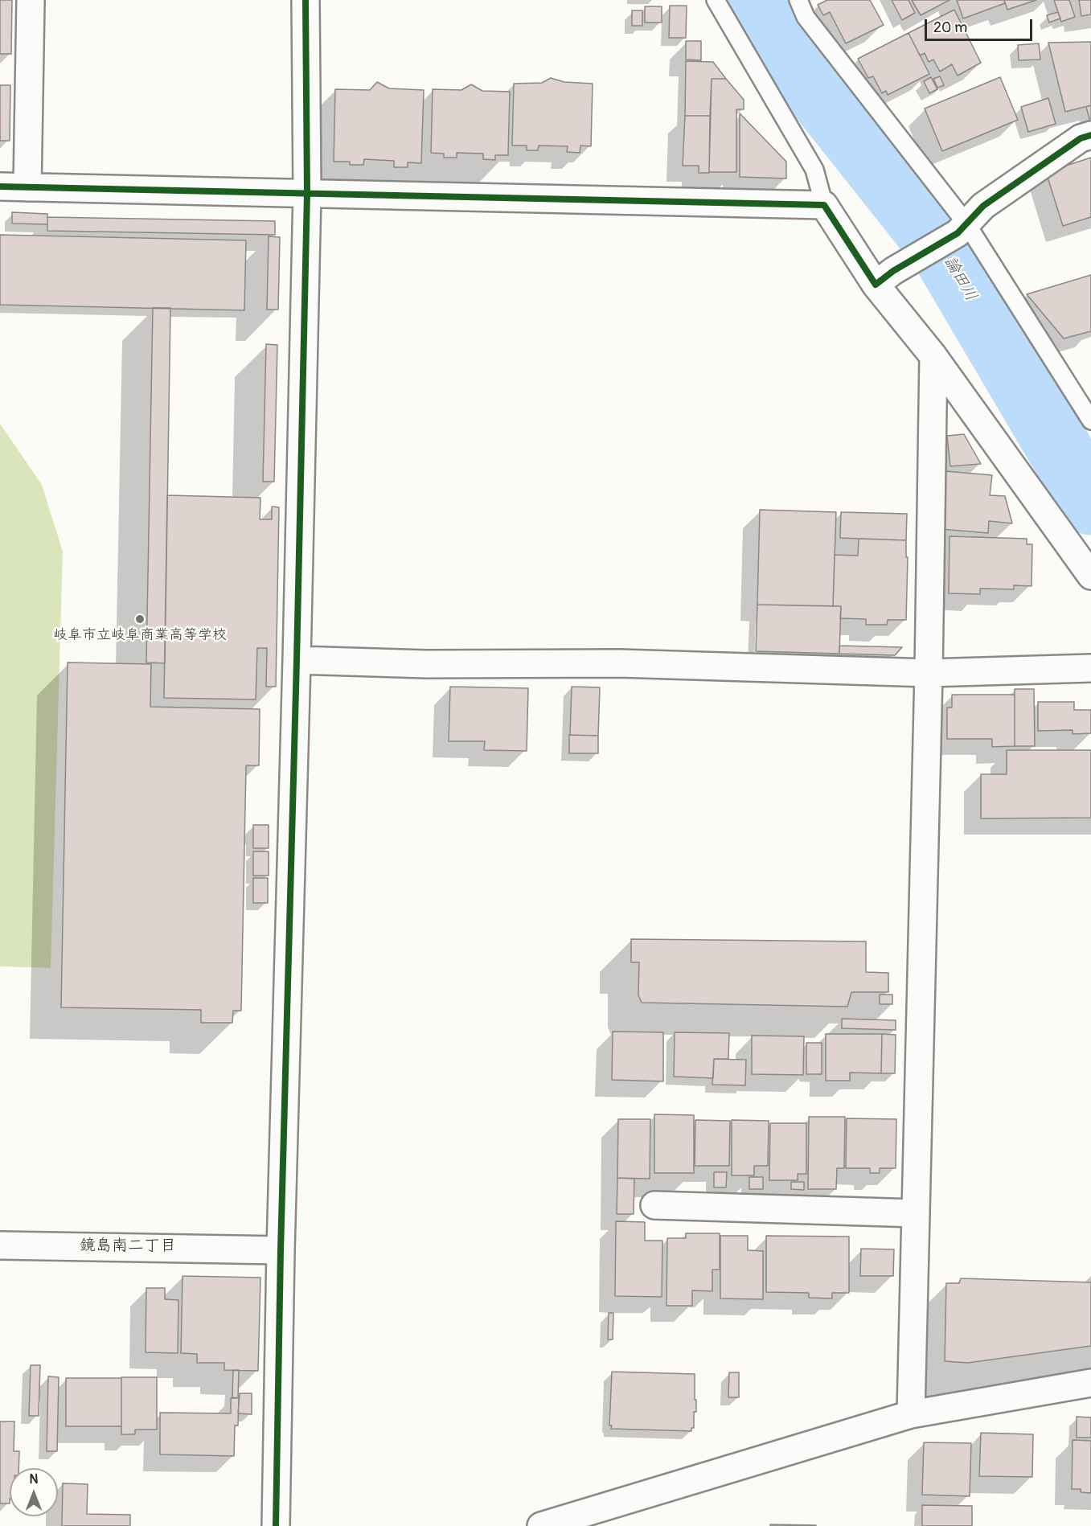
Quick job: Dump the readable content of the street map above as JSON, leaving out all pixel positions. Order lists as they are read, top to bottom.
{
  "districts": ["鏡島南二丁目"],
  "water": ["論田川"],
  "places": ["岐阜市立岐阜商業高等学校"],
  "scale_bar": "20 m",
  "north": "top"
}
